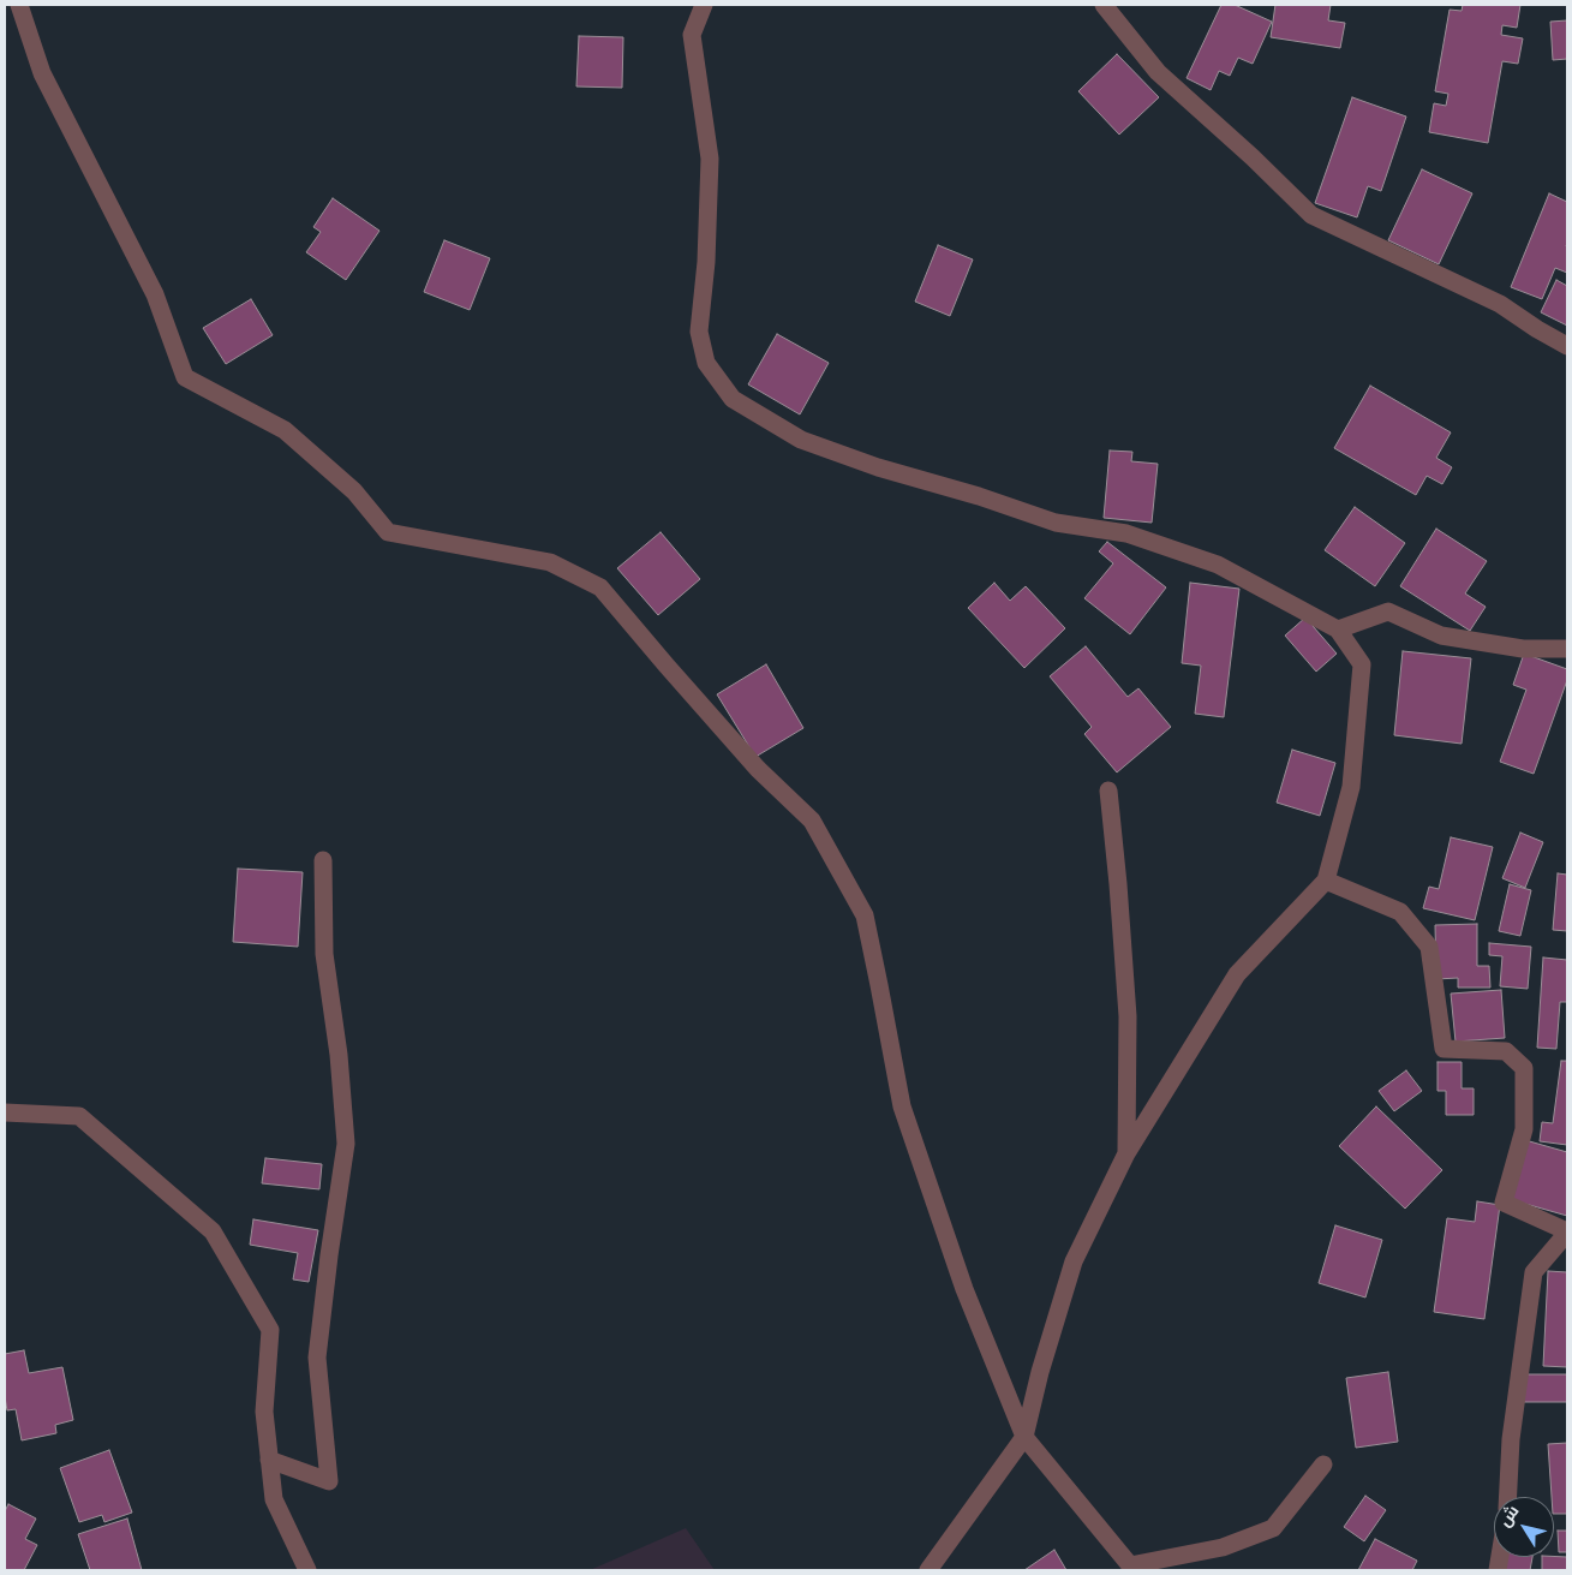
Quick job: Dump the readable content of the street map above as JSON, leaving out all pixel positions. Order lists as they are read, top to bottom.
{
  "north": "top left"
}
